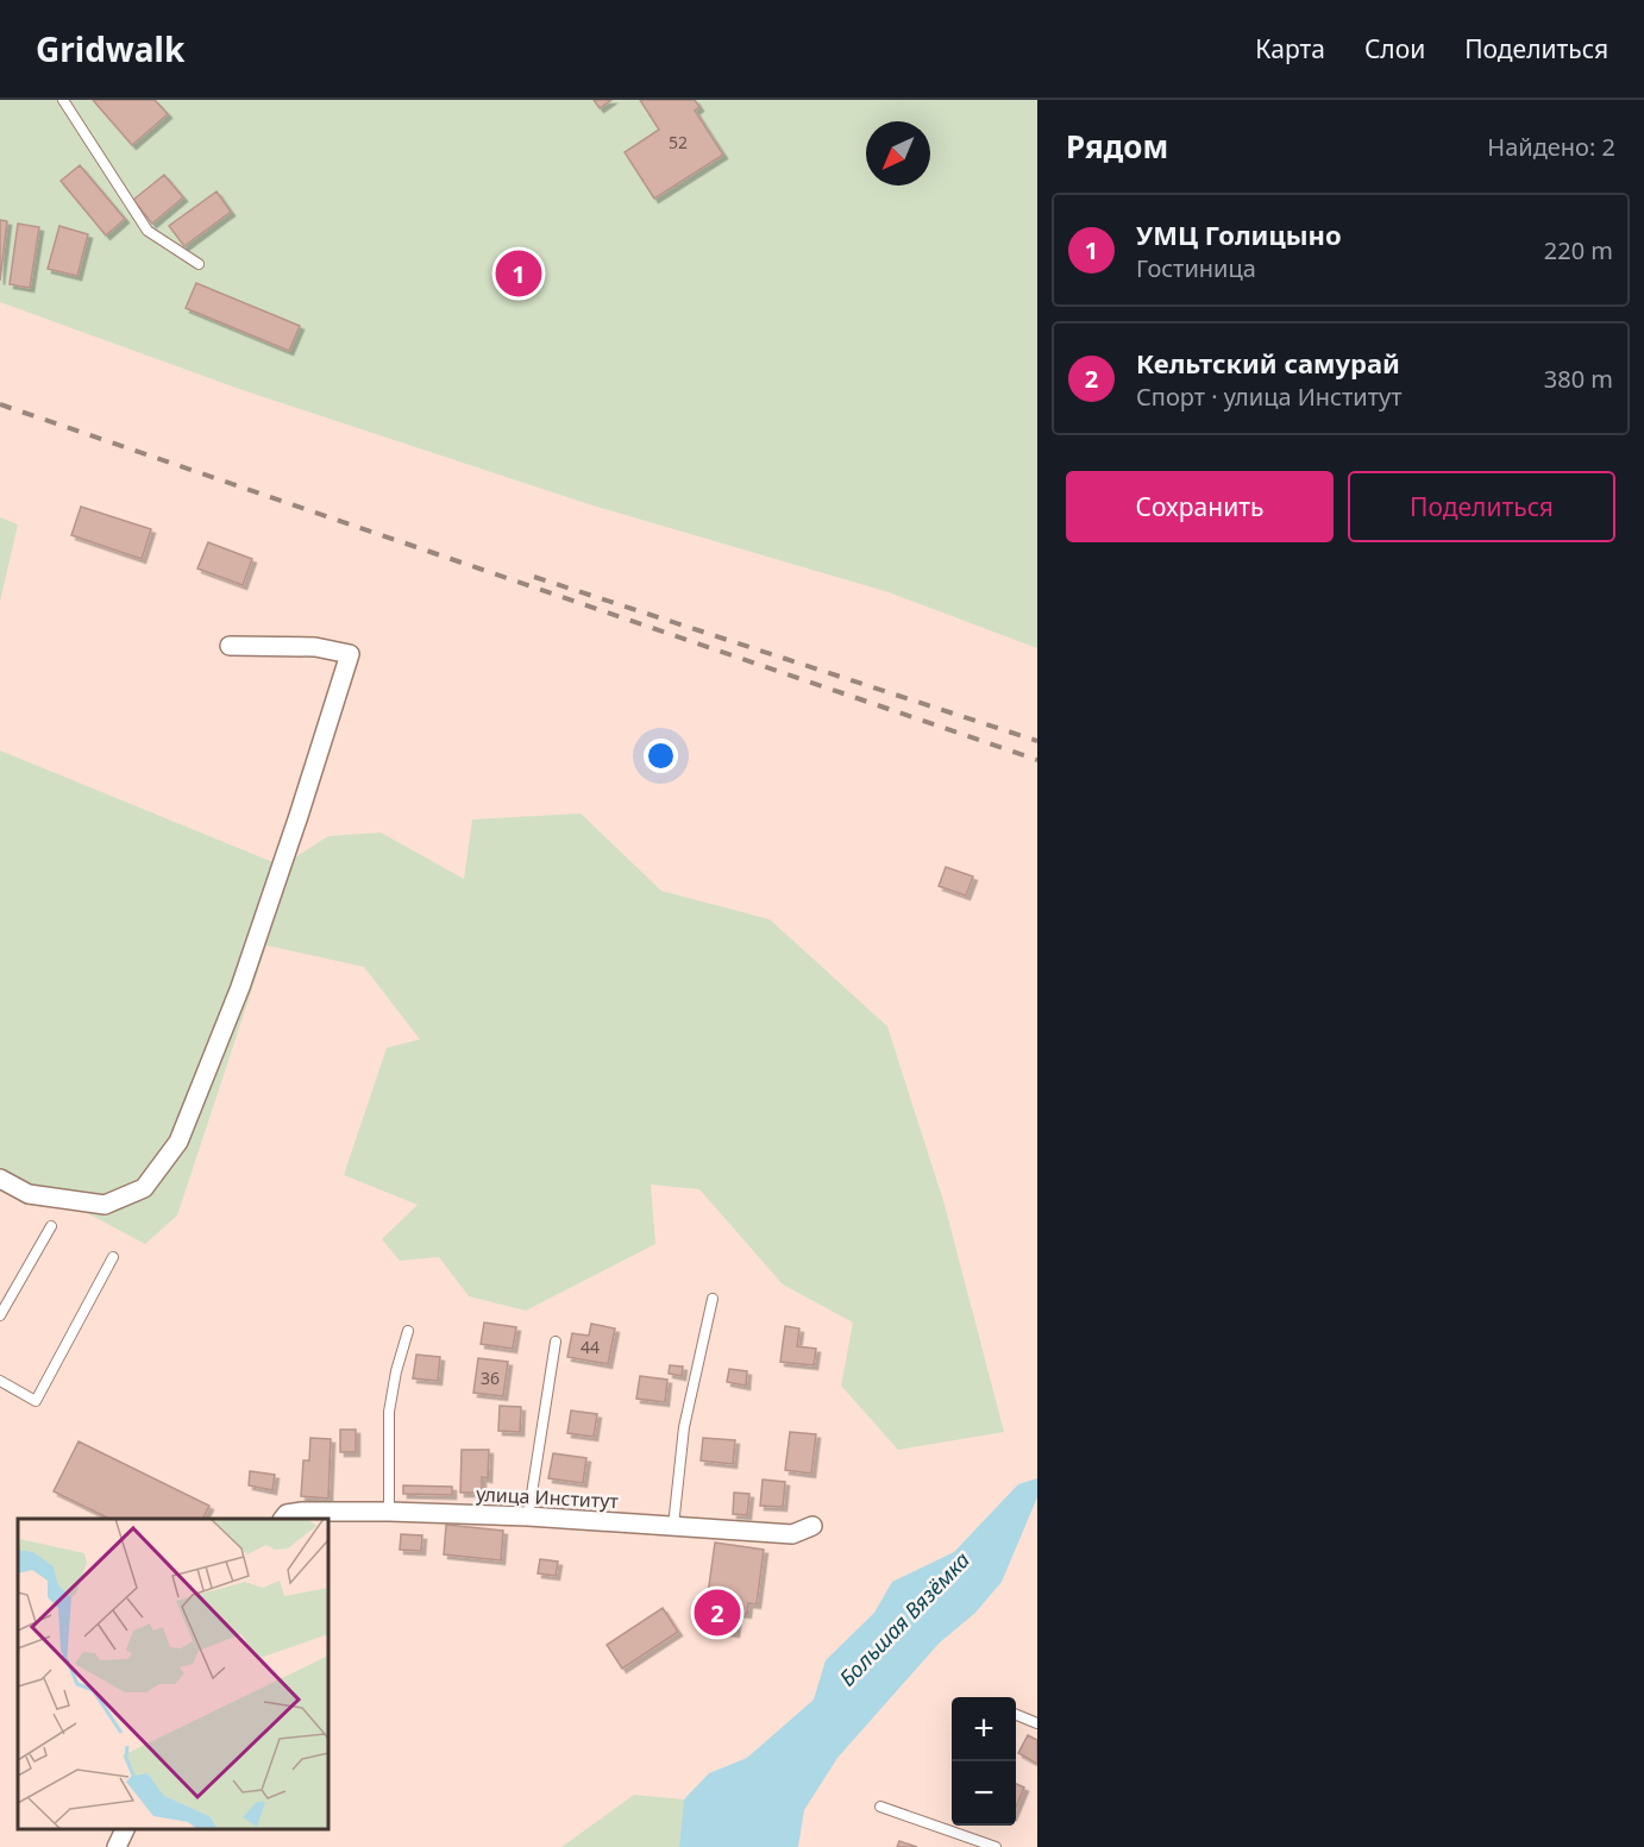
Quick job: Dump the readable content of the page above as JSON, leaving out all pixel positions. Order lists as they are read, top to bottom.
{
  "streets": {
    "street": ["улица Институт"]
  },
  "water": ["Большая Вязёмка"],
  "house_numbers": ["52", "44", "36"],
  "north": "bottom left",
  "page": {
    "header": "Gridwalk",
    "nav": ["Карта", "Слои", "Поделиться"],
    "heading": ["Рядом", "Найдено: 2"],
    "list": [
      {
        "mark": "1",
        "name": "УМЦ Голицыно",
        "note": "Гостиница",
        "value": "220 m"
      },
      {
        "mark": "2",
        "name": "Кельтский самурай",
        "note": "Спорт · улица Институт",
        "value": "380 m"
      }
    ],
    "pins": ["1", "2"],
    "buttons": ["Сохранить", "Поделиться"],
    "map_buttons": ["+", "−"]
  }
}
